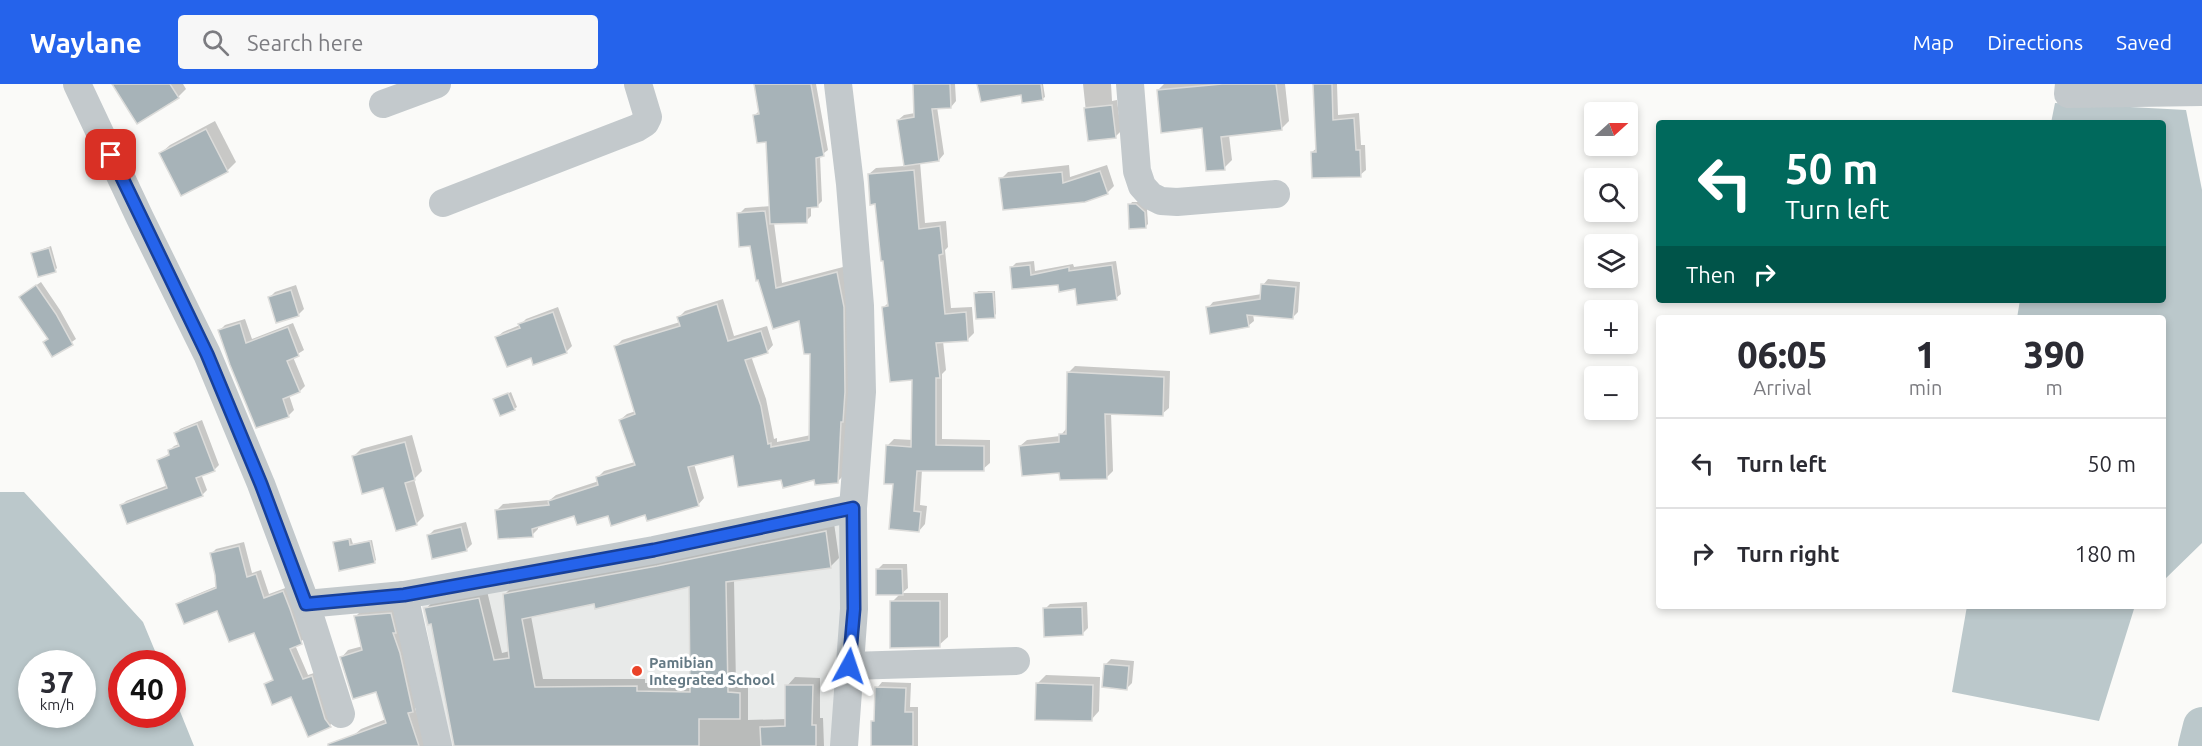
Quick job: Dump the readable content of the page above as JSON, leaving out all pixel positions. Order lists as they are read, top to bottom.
{
  "places": ["Pamibian Integrated School"],
  "north": "right",
  "page": {
    "header": "Waylane",
    "search": "Search here",
    "nav": ["Map", "Directions", "Saved"],
    "map_buttons": ["+", "−"],
    "turn": ["50 m", "Turn left"],
    "then": "Then",
    "eta": [
      "06:05",
      "Arrival",
      "1",
      "min",
      "390",
      "m"
    ],
    "list": [
      {
        "name": "Turn left",
        "value": "50 m"
      },
      {
        "name": "Turn right",
        "value": "180 m"
      }
    ],
    "speed": "37 km/h",
    "limit": "40"
  }
}
